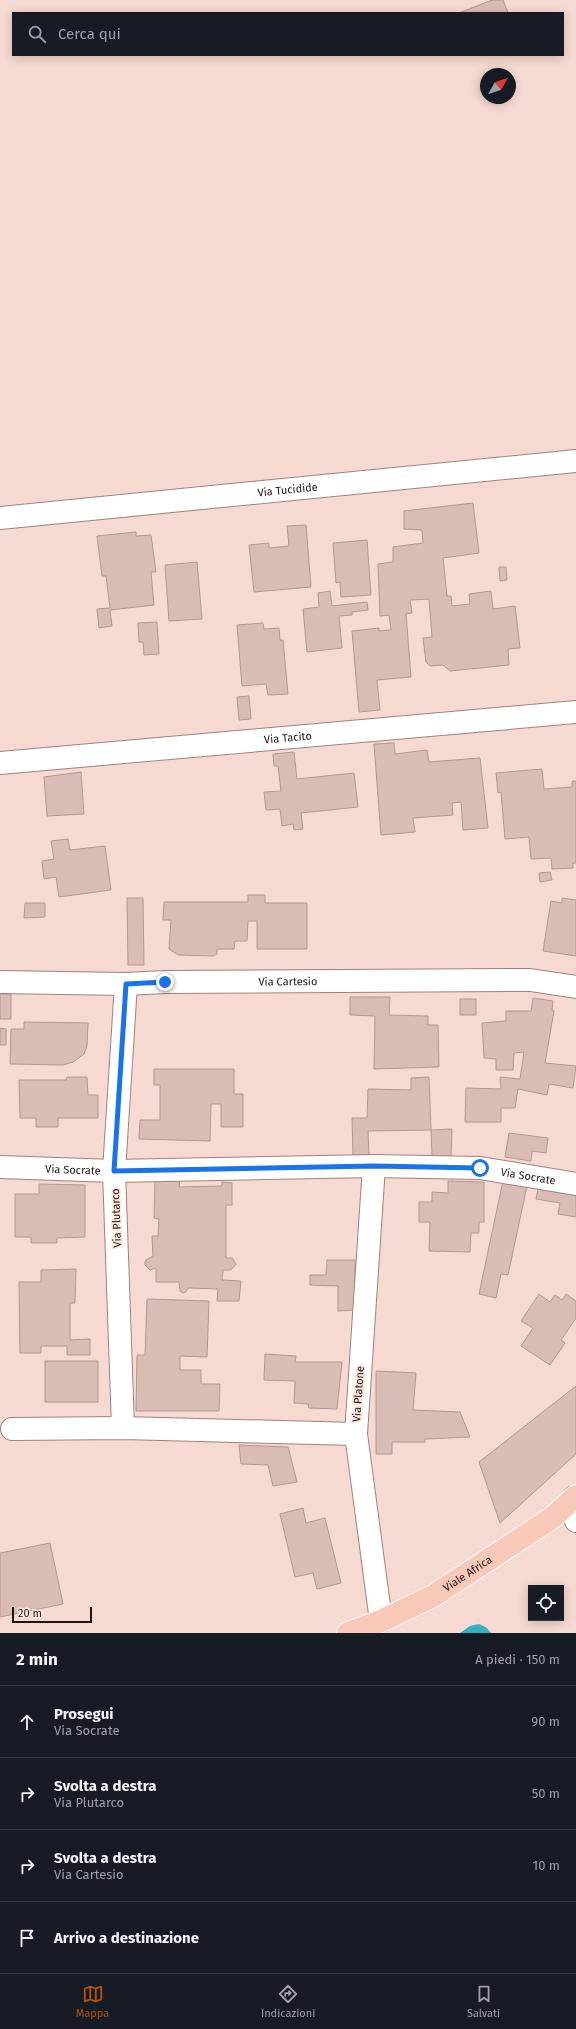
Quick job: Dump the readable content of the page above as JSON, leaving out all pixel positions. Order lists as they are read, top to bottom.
{
  "streets": {
    "main road": ["Viale Africa"],
    "street": [
      "Via Tucidide",
      "Via Tacito",
      "Via Cartesio",
      "Via Socrate",
      "Via Plutarco",
      "Via Platone"
    ]
  },
  "crossings": [
    ["Via Cartesio", "Via Plutarco"],
    ["Via Socrate", "Via Plutarco"],
    ["Via Socrate", "Via Platone"],
    ["Via Platone", "Viale Africa"]
  ],
  "scale_bar": "20 m",
  "north": "top right",
  "page": {
    "search": "Cerca qui",
    "scale": "20 m",
    "heading": ["2 min", "A piedi · 150 m"],
    "list": [
      ["Prosegui", "Via Socrate", "90 m"],
      ["Svolta a destra", "Via Plutarco", "50 m"],
      ["Svolta a destra", "Via Cartesio", "10 m"],
      "Arrivo a destinazione"
    ],
    "nav": ["Mappa", "Indicazioni", "Salvati"]
  }
}
